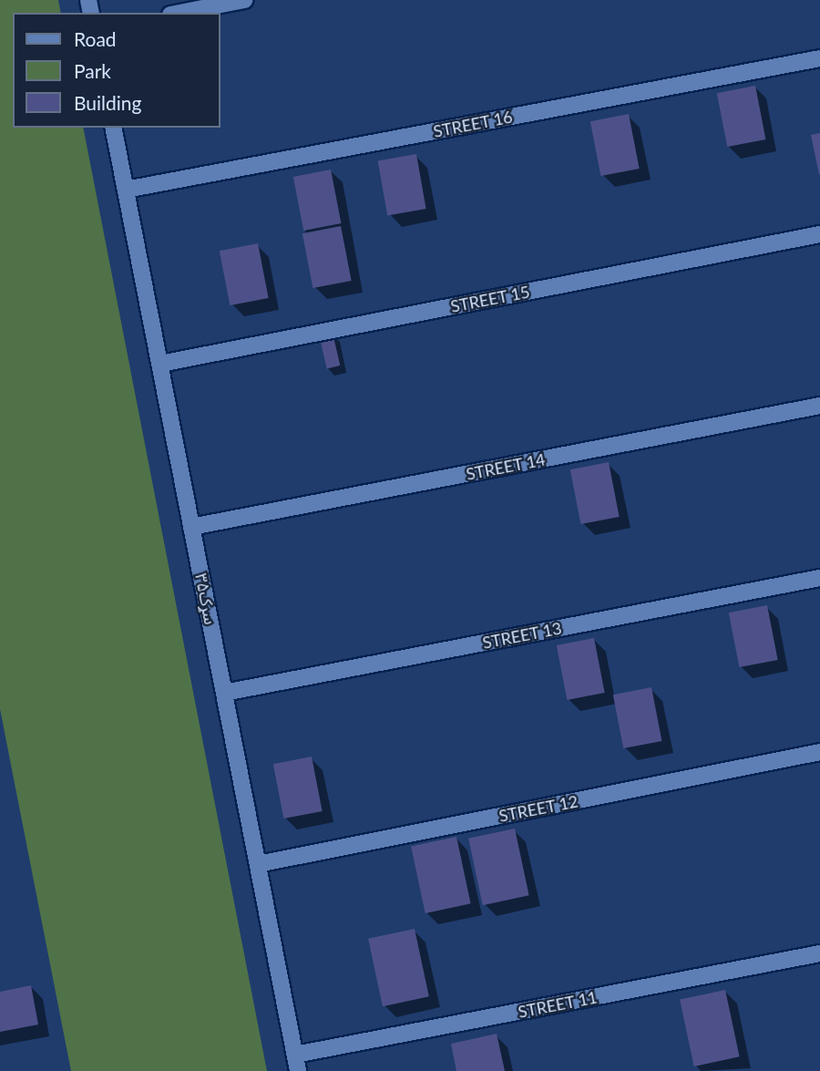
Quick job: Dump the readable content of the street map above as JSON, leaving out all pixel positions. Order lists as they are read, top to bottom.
{
  "streets": {
    "street": [
      "STREET 16",
      "STREET 15",
      "STREET 14",
      "سړک۳۵",
      "STREET 13",
      "STREET 12",
      "STREET 11"
    ]
  },
  "crossings": [
    ["STREET 16", "سړک۳۵"],
    ["STREET 15", "سړک۳۵"],
    ["STREET 14", "سړک۳۵"],
    ["سړک۳۵", "STREET 13"],
    ["سړک۳۵", "STREET 12"],
    ["سړک۳۵", "STREET 11"]
  ],
  "legend": ["Road", "Park", "Building"]
}
